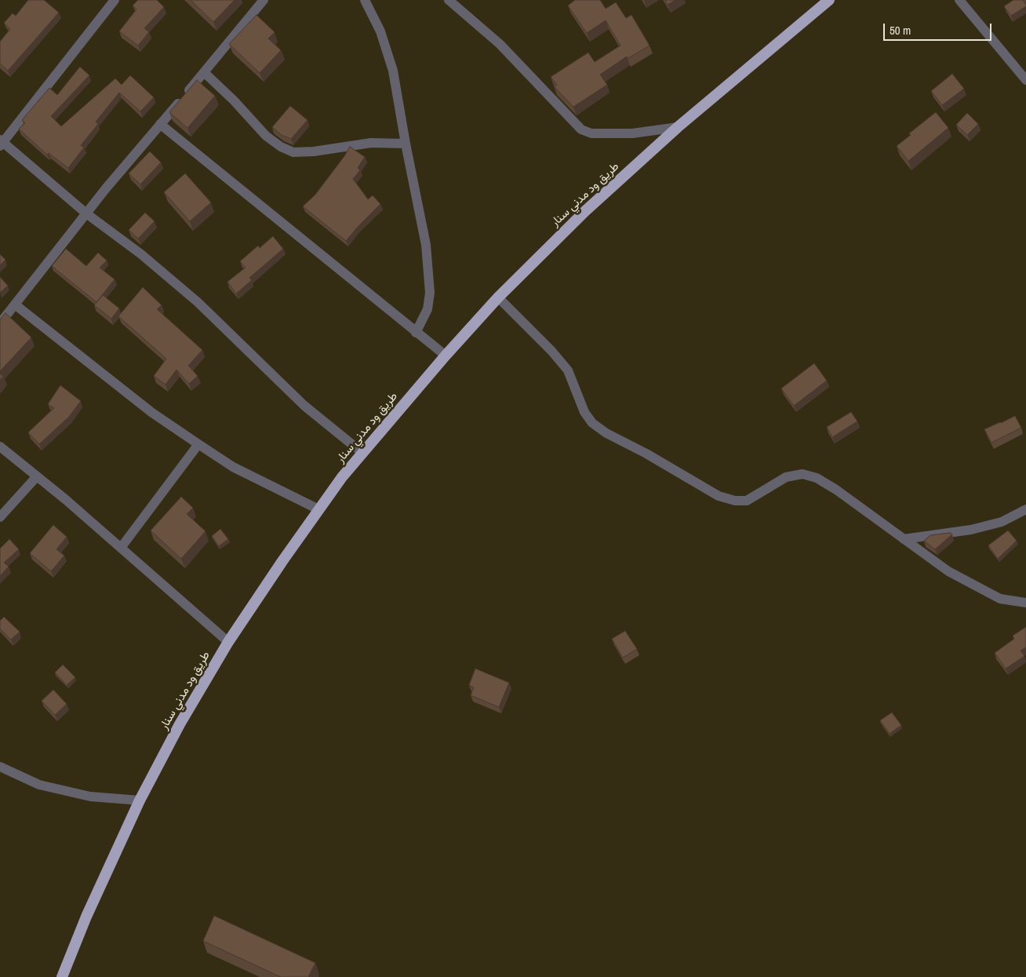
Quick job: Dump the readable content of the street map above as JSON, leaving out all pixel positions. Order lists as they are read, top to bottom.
{
  "streets": {
    "highway": ["طريق ود مدني سنار"]
  },
  "scale_bar": "50 m"
}
